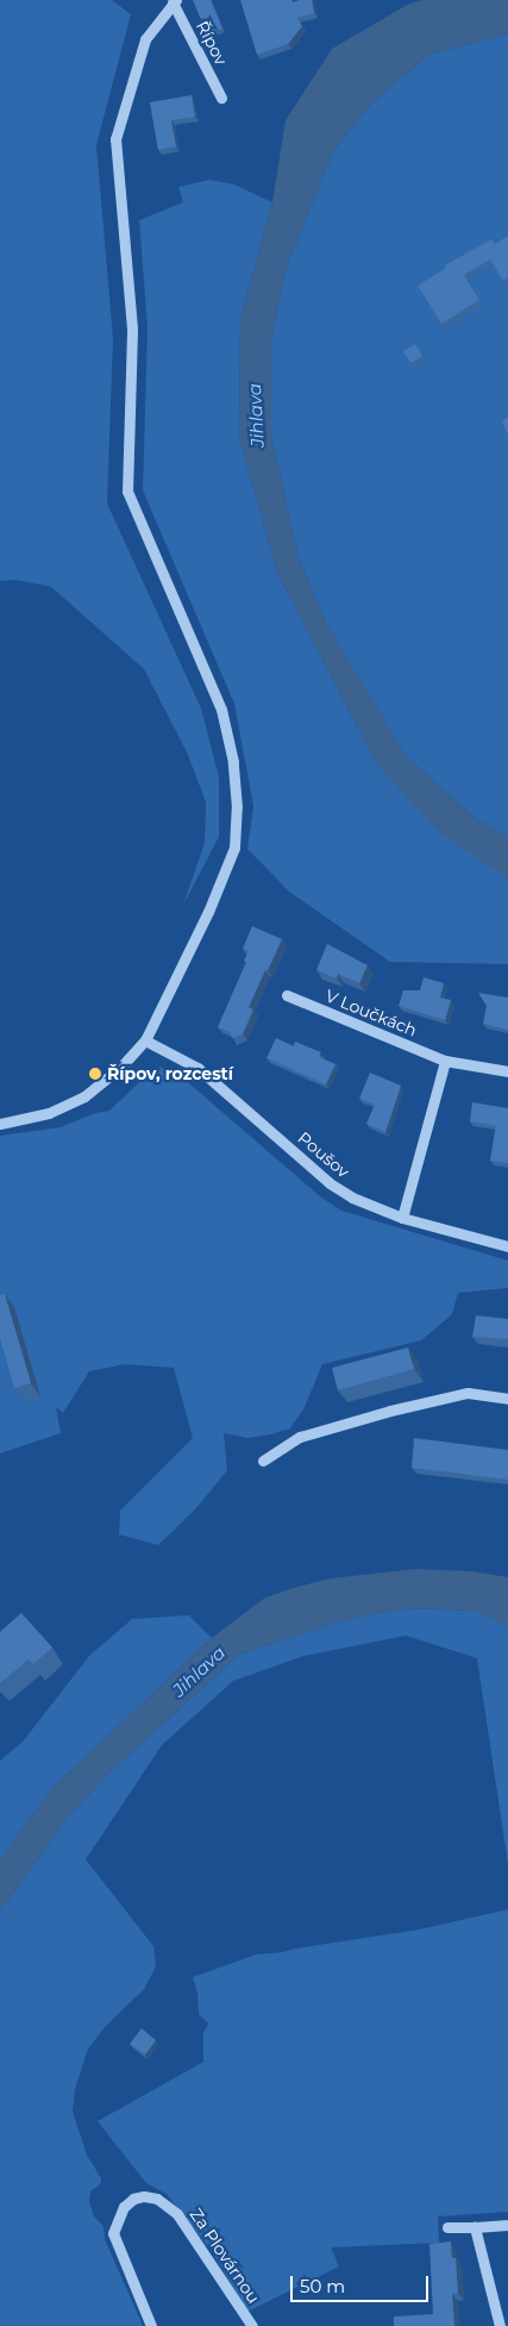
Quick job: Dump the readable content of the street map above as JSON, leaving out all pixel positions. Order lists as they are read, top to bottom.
{
  "streets": {
    "street": [
      "Řípov",
      "V Loučkách",
      "Poušov",
      "Za Plovárnou"
    ]
  },
  "water": ["Jihlava"],
  "places": ["Řípov, rozcestí"],
  "scale_bar": "50 m"
}
